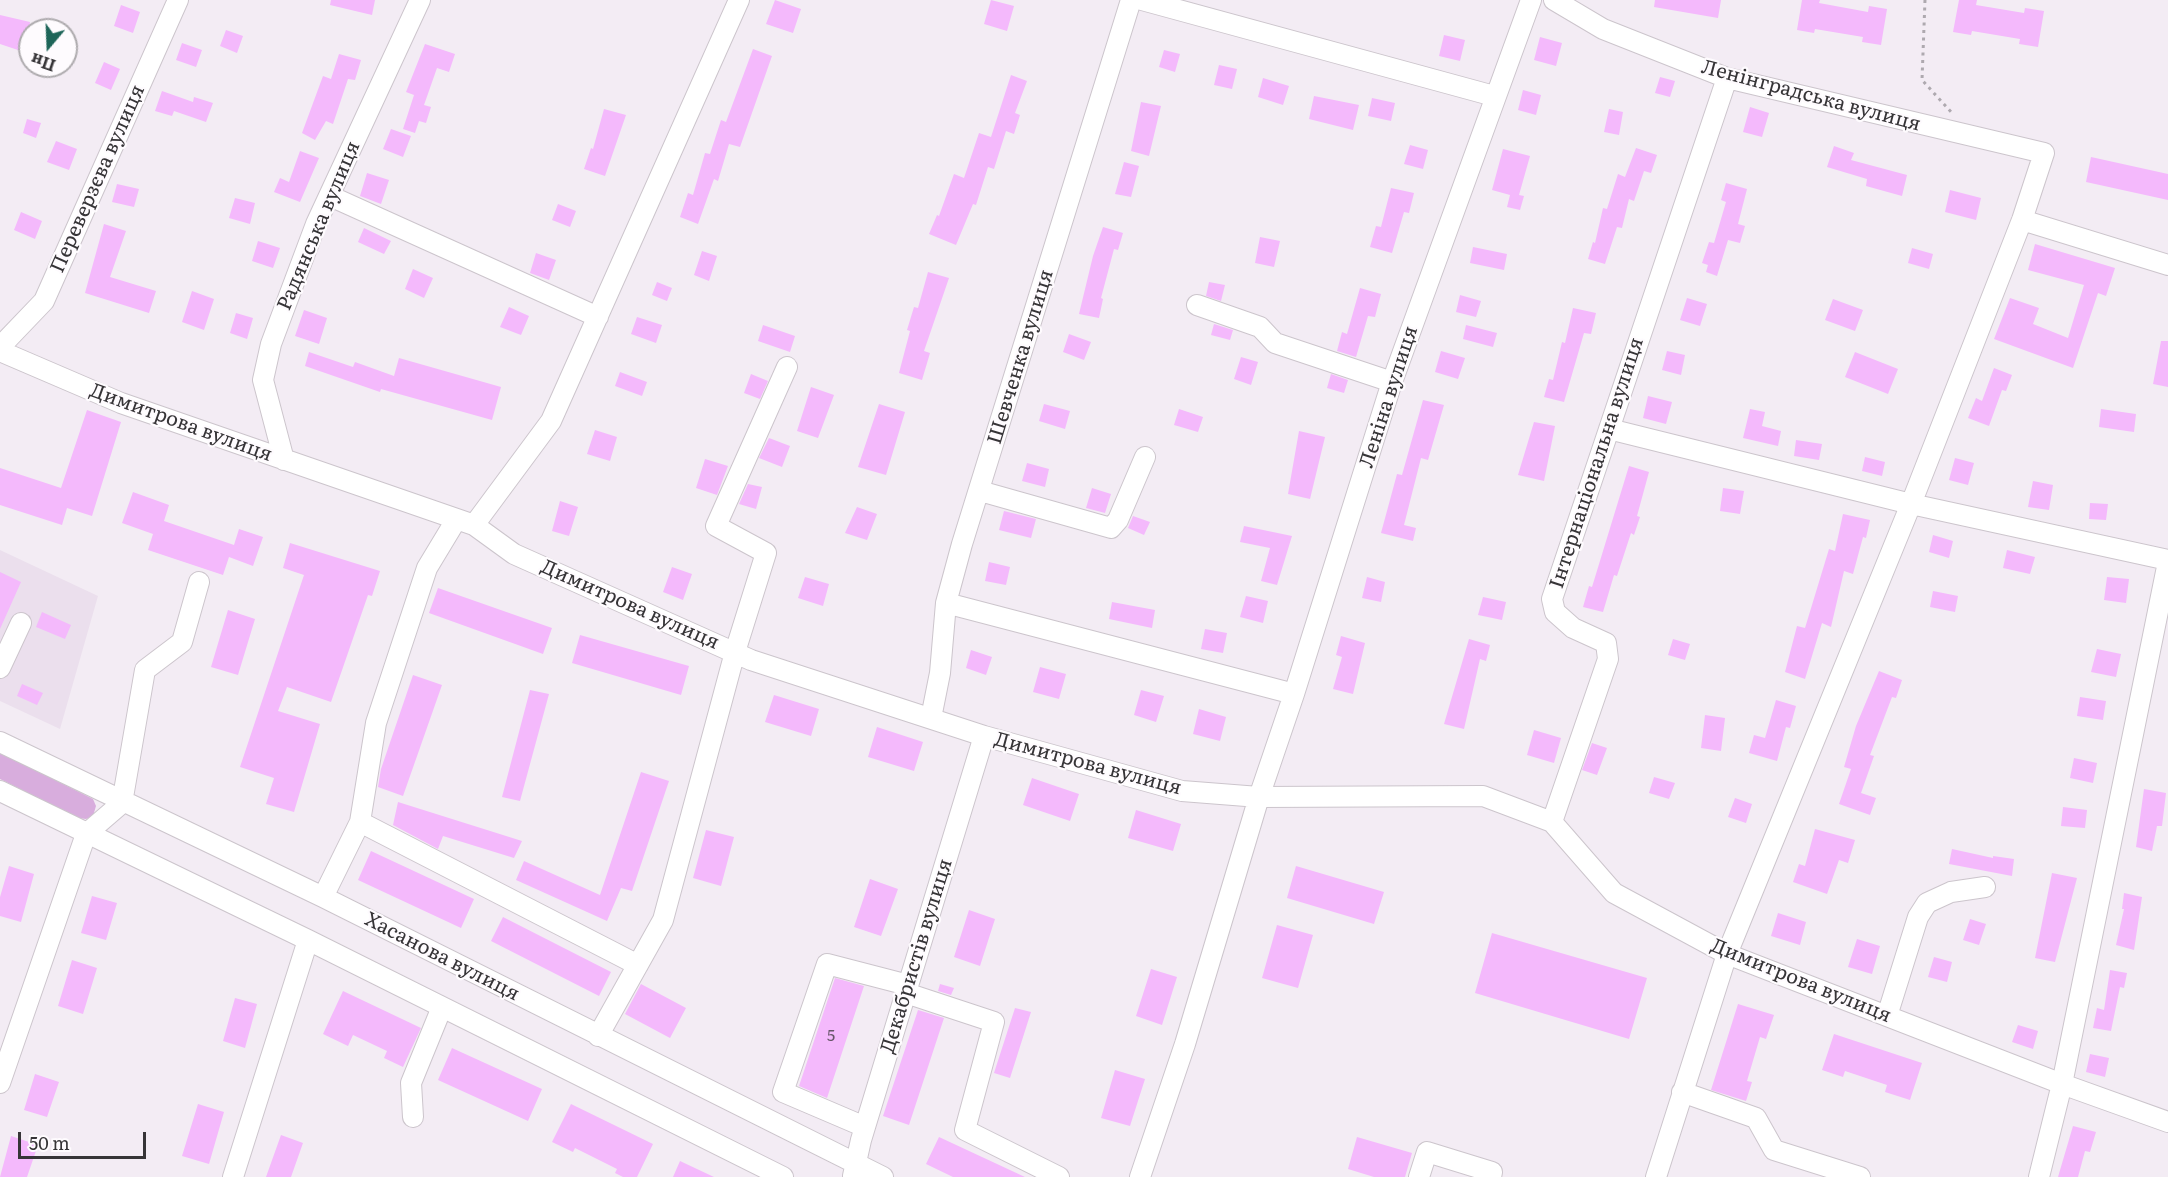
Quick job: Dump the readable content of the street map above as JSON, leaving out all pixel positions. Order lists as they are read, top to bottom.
{
  "streets": {
    "street": [
      "Ленінградська вулиця",
      "Переверзєва вулиця",
      "Радянська вулиця",
      "Шевченка вулиця",
      "Леніна вулиця",
      "Димитрова вулиця",
      "Інтернаціональна вулиця",
      "Декабристів вулиця",
      "Хасанова вулиця"
    ]
  },
  "crossings": [
    ["Ленінградська вулиця", "Інтернаціональна вулиця"],
    ["Переверзєва вулиця", "Димитрова вулиця"],
    ["Радянська вулиця", "Димитрова вулиця"],
    ["Шевченка вулиця", "Димитрова вулиця"],
    ["Леніна вулиця", "Димитрова вулиця"],
    ["Димитрова вулиця", "Інтернаціональна вулиця"],
    ["Димитрова вулиця", "Декабристів вулиця"],
    ["Декабристів вулиця", "Хасанова вулиця"]
  ],
  "house_numbers": ["5"],
  "scale_bar": "50 m",
  "north": "bottom"
}
